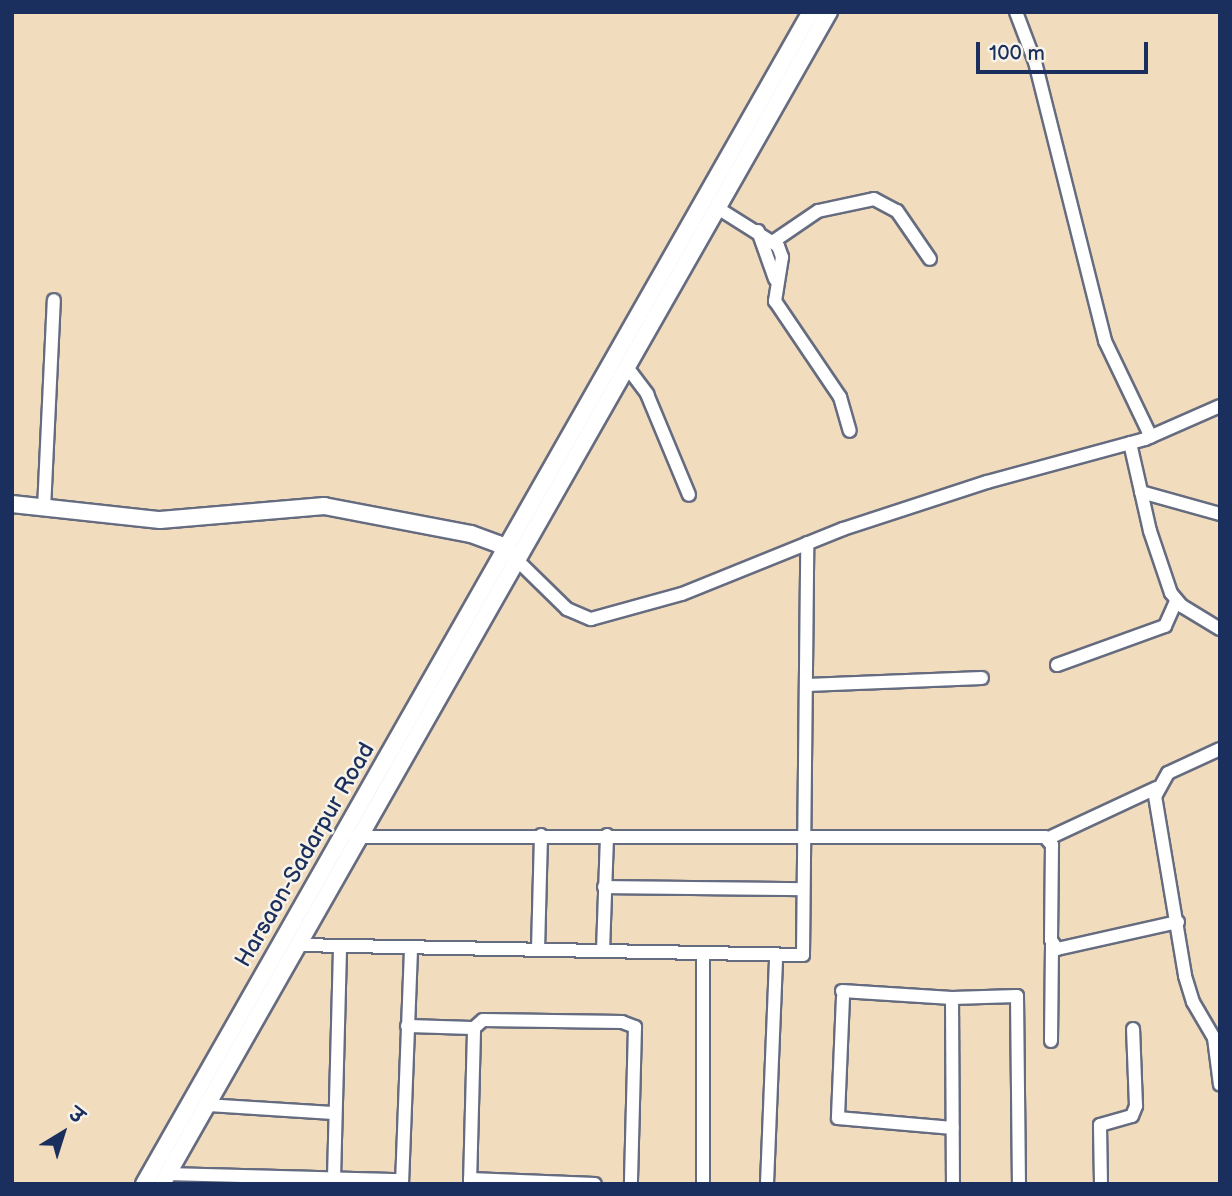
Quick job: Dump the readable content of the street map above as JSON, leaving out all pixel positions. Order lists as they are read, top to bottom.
{
  "streets": {
    "street": ["Harsaon-Sadarpur Road"]
  },
  "scale_bar": "100 m",
  "north": "top right"
}
